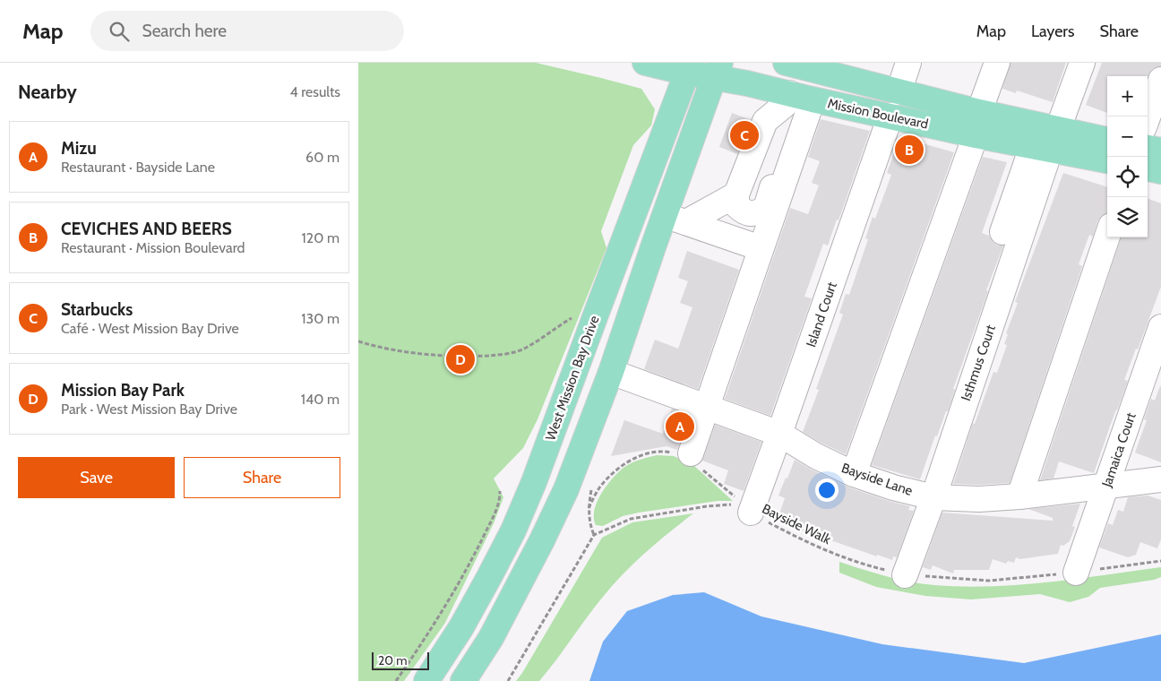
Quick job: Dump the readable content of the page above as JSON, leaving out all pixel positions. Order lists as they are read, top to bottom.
{
  "streets": {
    "main road": ["Mission Boulevard", "West Mission Bay Drive"],
    "street": [
      "Island Court",
      "Isthmus Court",
      "Jamaica Court",
      "Bayside Lane"
    ],
    "path": ["Bayside Walk"]
  },
  "crossings": [
    ["Mission Boulevard", "Island Court"],
    ["Mission Boulevard", "Isthmus Court"],
    ["Mission Boulevard", "West Mission Bay Drive"],
    ["Island Court", "Bayside Lane"],
    ["Island Court", "Bayside Walk"],
    ["Isthmus Court", "Bayside Lane"],
    ["Isthmus Court", "Bayside Walk"],
    ["Jamaica Court", "Bayside Lane"],
    ["Jamaica Court", "Bayside Walk"]
  ],
  "scale_bar": "20 m",
  "page": {
    "header": "Map",
    "search": "Search here",
    "nav": ["Map", "Layers", "Share"],
    "heading": ["Nearby", "4 results"],
    "map_buttons": ["+", "−"],
    "pins": [
      "C",
      "B",
      "D",
      "A"
    ],
    "list": [
      {
        "mark": "A",
        "name": "Mizu",
        "note": "Restaurant · Bayside Lane",
        "value": "60 m"
      },
      {
        "mark": "B",
        "name": "CEVICHES AND BEERS",
        "note": "Restaurant · Mission Boulevard",
        "value": "120 m"
      },
      {
        "mark": "C",
        "name": "Starbucks",
        "note": "Café · West Mission Bay Drive",
        "value": "130 m"
      },
      {
        "mark": "D",
        "name": "Mission Bay Park",
        "note": "Park · West Mission Bay Drive",
        "value": "140 m"
      }
    ],
    "buttons": ["Save", "Share"],
    "scale": "20 m"
  }
}
